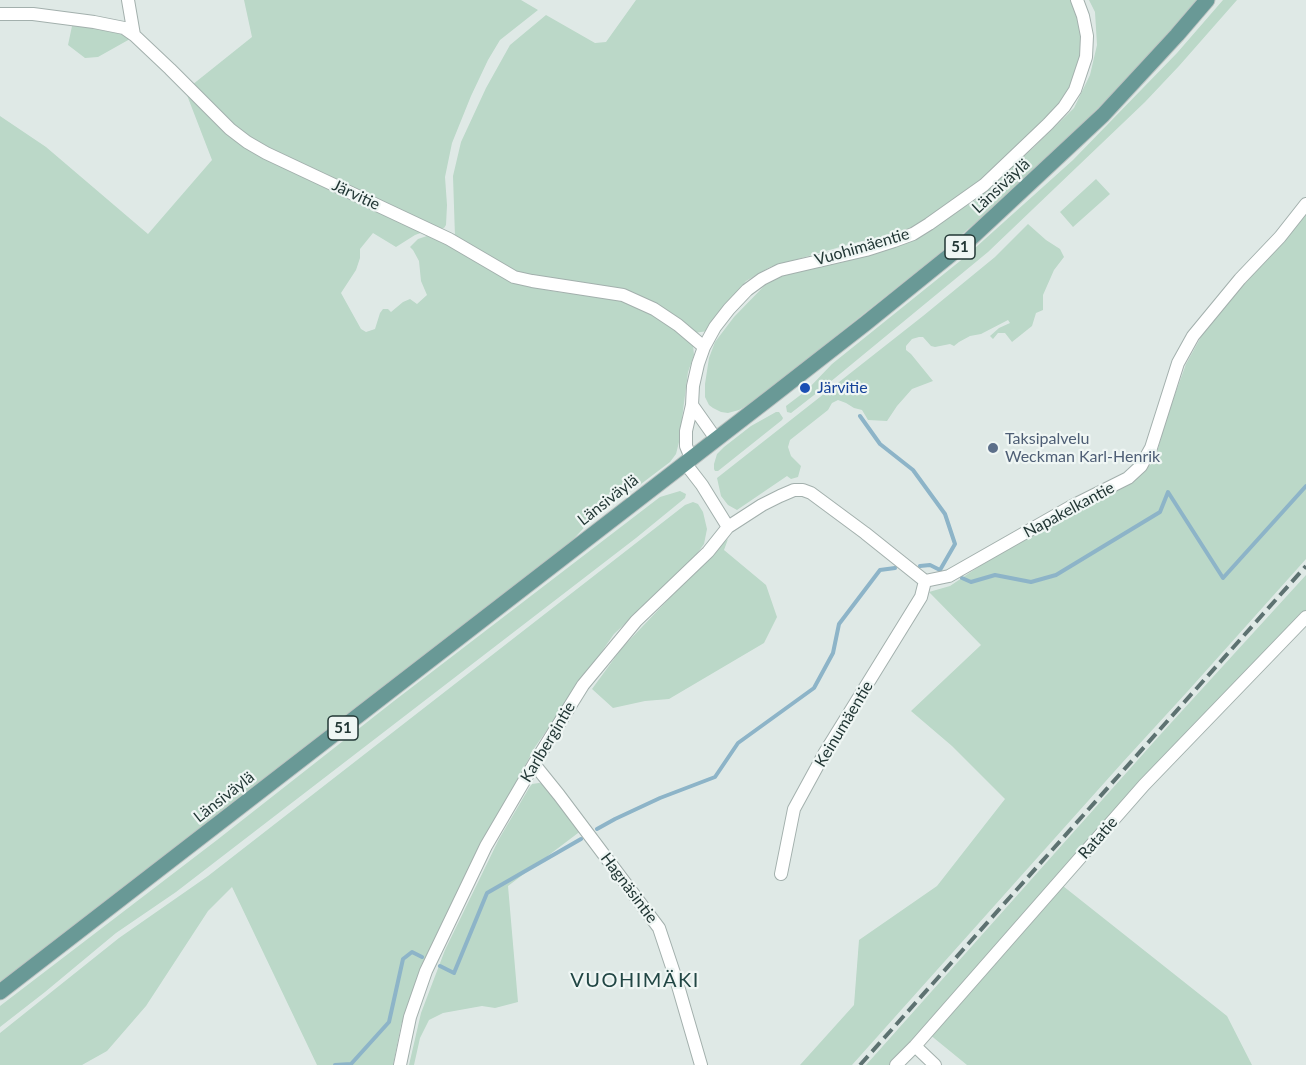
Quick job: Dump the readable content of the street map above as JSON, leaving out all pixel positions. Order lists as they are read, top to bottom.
{
  "streets": {
    "main road": ["Länsiväylä", "51"],
    "street": [
      "Järvitie",
      "Vuohimäentie",
      "Napakelkantie",
      "Keinumäentie",
      "Karlbergintie",
      "Ratatie",
      "Hagnäsintie"
    ]
  },
  "crossings": [
    ["Länsiväylä", "Vuohimäentie"],
    ["Järvitie", "Vuohimäentie"],
    ["Napakelkantie", "Keinumäentie"],
    ["Karlbergintie", "Hagnäsintie"]
  ],
  "districts": ["VUOHIMÄKI"],
  "places": ["Järvitie", "Taksipalvelu Weckman Karl-Henrik"]
}
